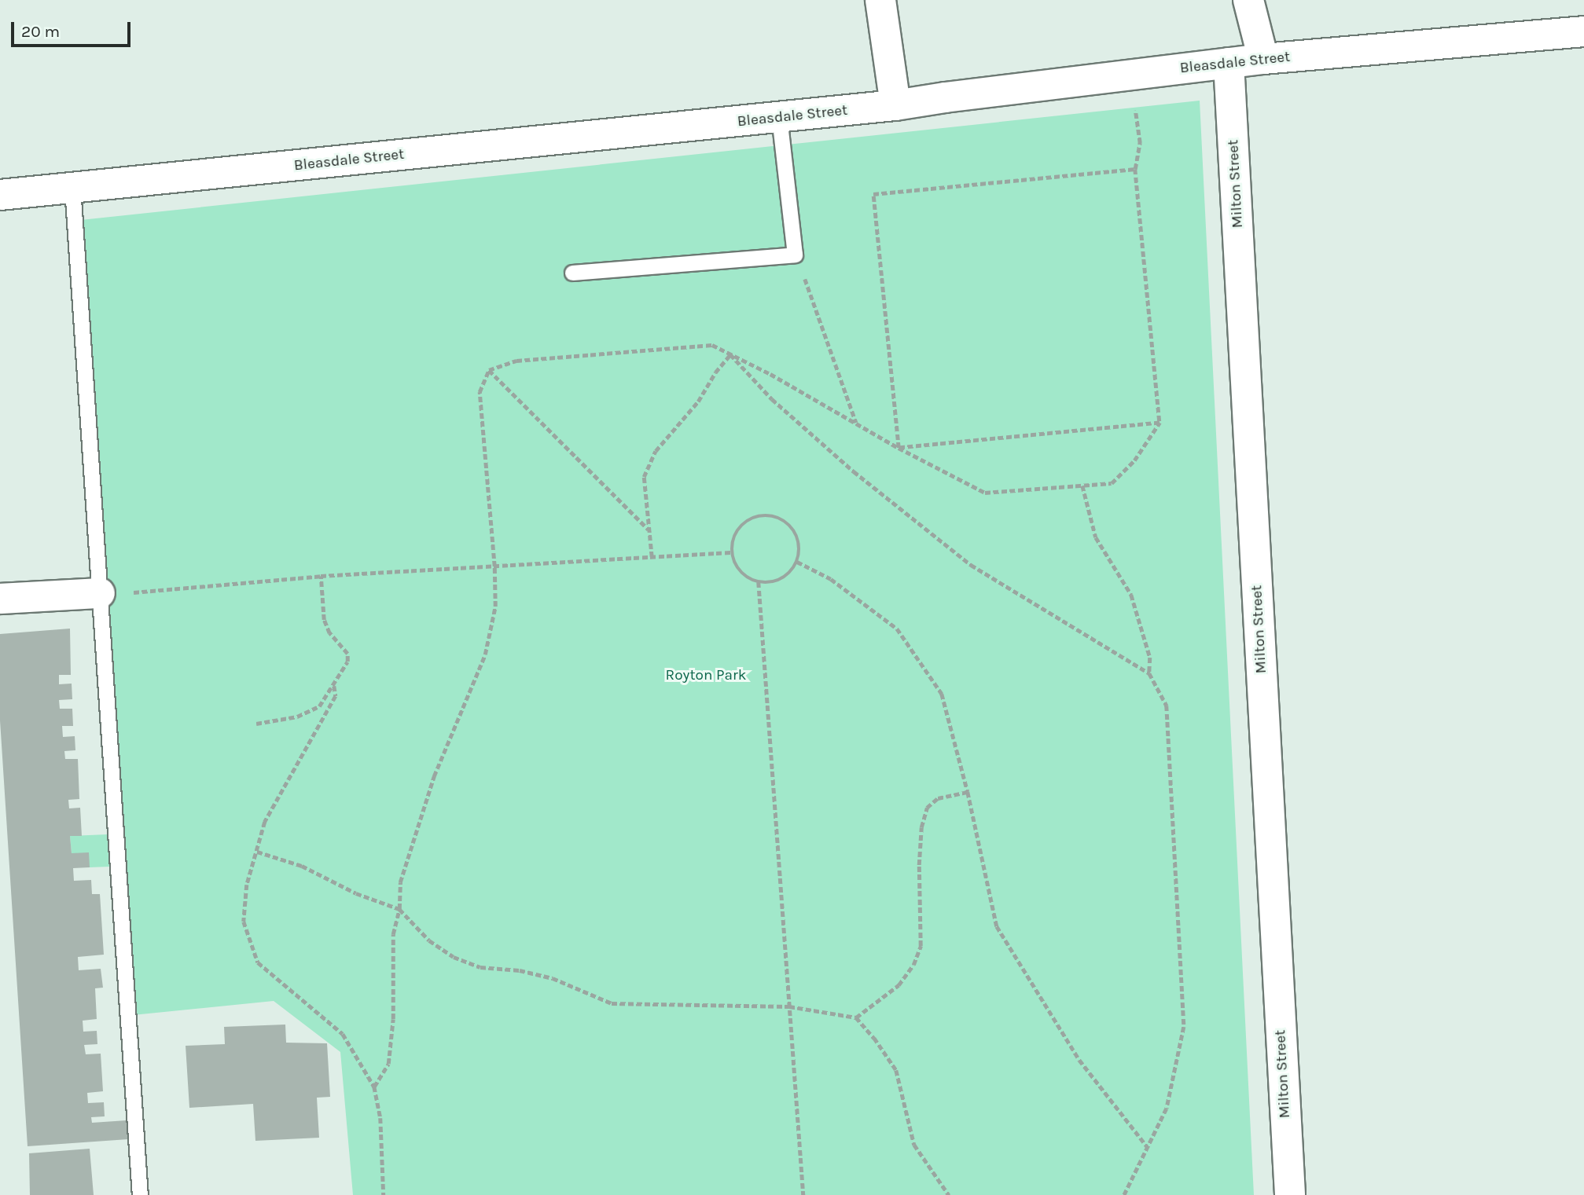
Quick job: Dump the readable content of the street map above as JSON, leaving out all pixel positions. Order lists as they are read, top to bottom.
{
  "streets": {
    "street": ["Bleasdale Street", "Milton Street"]
  },
  "crossings": [
    ["Bleasdale Street", "Milton Street"]
  ],
  "parks": ["Royton Park"],
  "scale_bar": "20 m"
}
